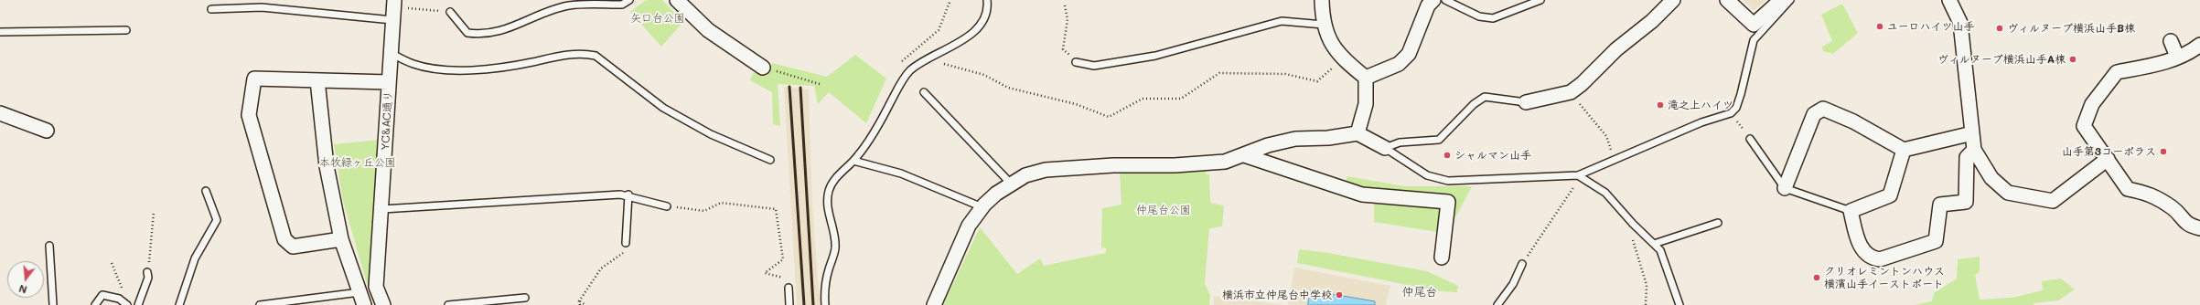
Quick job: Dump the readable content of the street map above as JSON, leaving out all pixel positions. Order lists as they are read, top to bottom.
{
  "streets": {
    "street": ["YC&AC通り"]
  },
  "districts": ["仲尾台"],
  "parks": ["矢口台公園", "本牧緑ヶ丘公園", "仲尾台公園"],
  "places": [
    "ユーロハイツ山手",
    "ヴィルヌーブ横浜山手B棟",
    "ヴィルヌーブ横浜山手A棟",
    "滝之上ハイツ",
    "山手第3コーポラス",
    "シャルマン山手",
    "クリオレミントンハウス 横濱山手イーストポート",
    "横浜市立仲尾台中学校"
  ],
  "north": "bottom"
}
